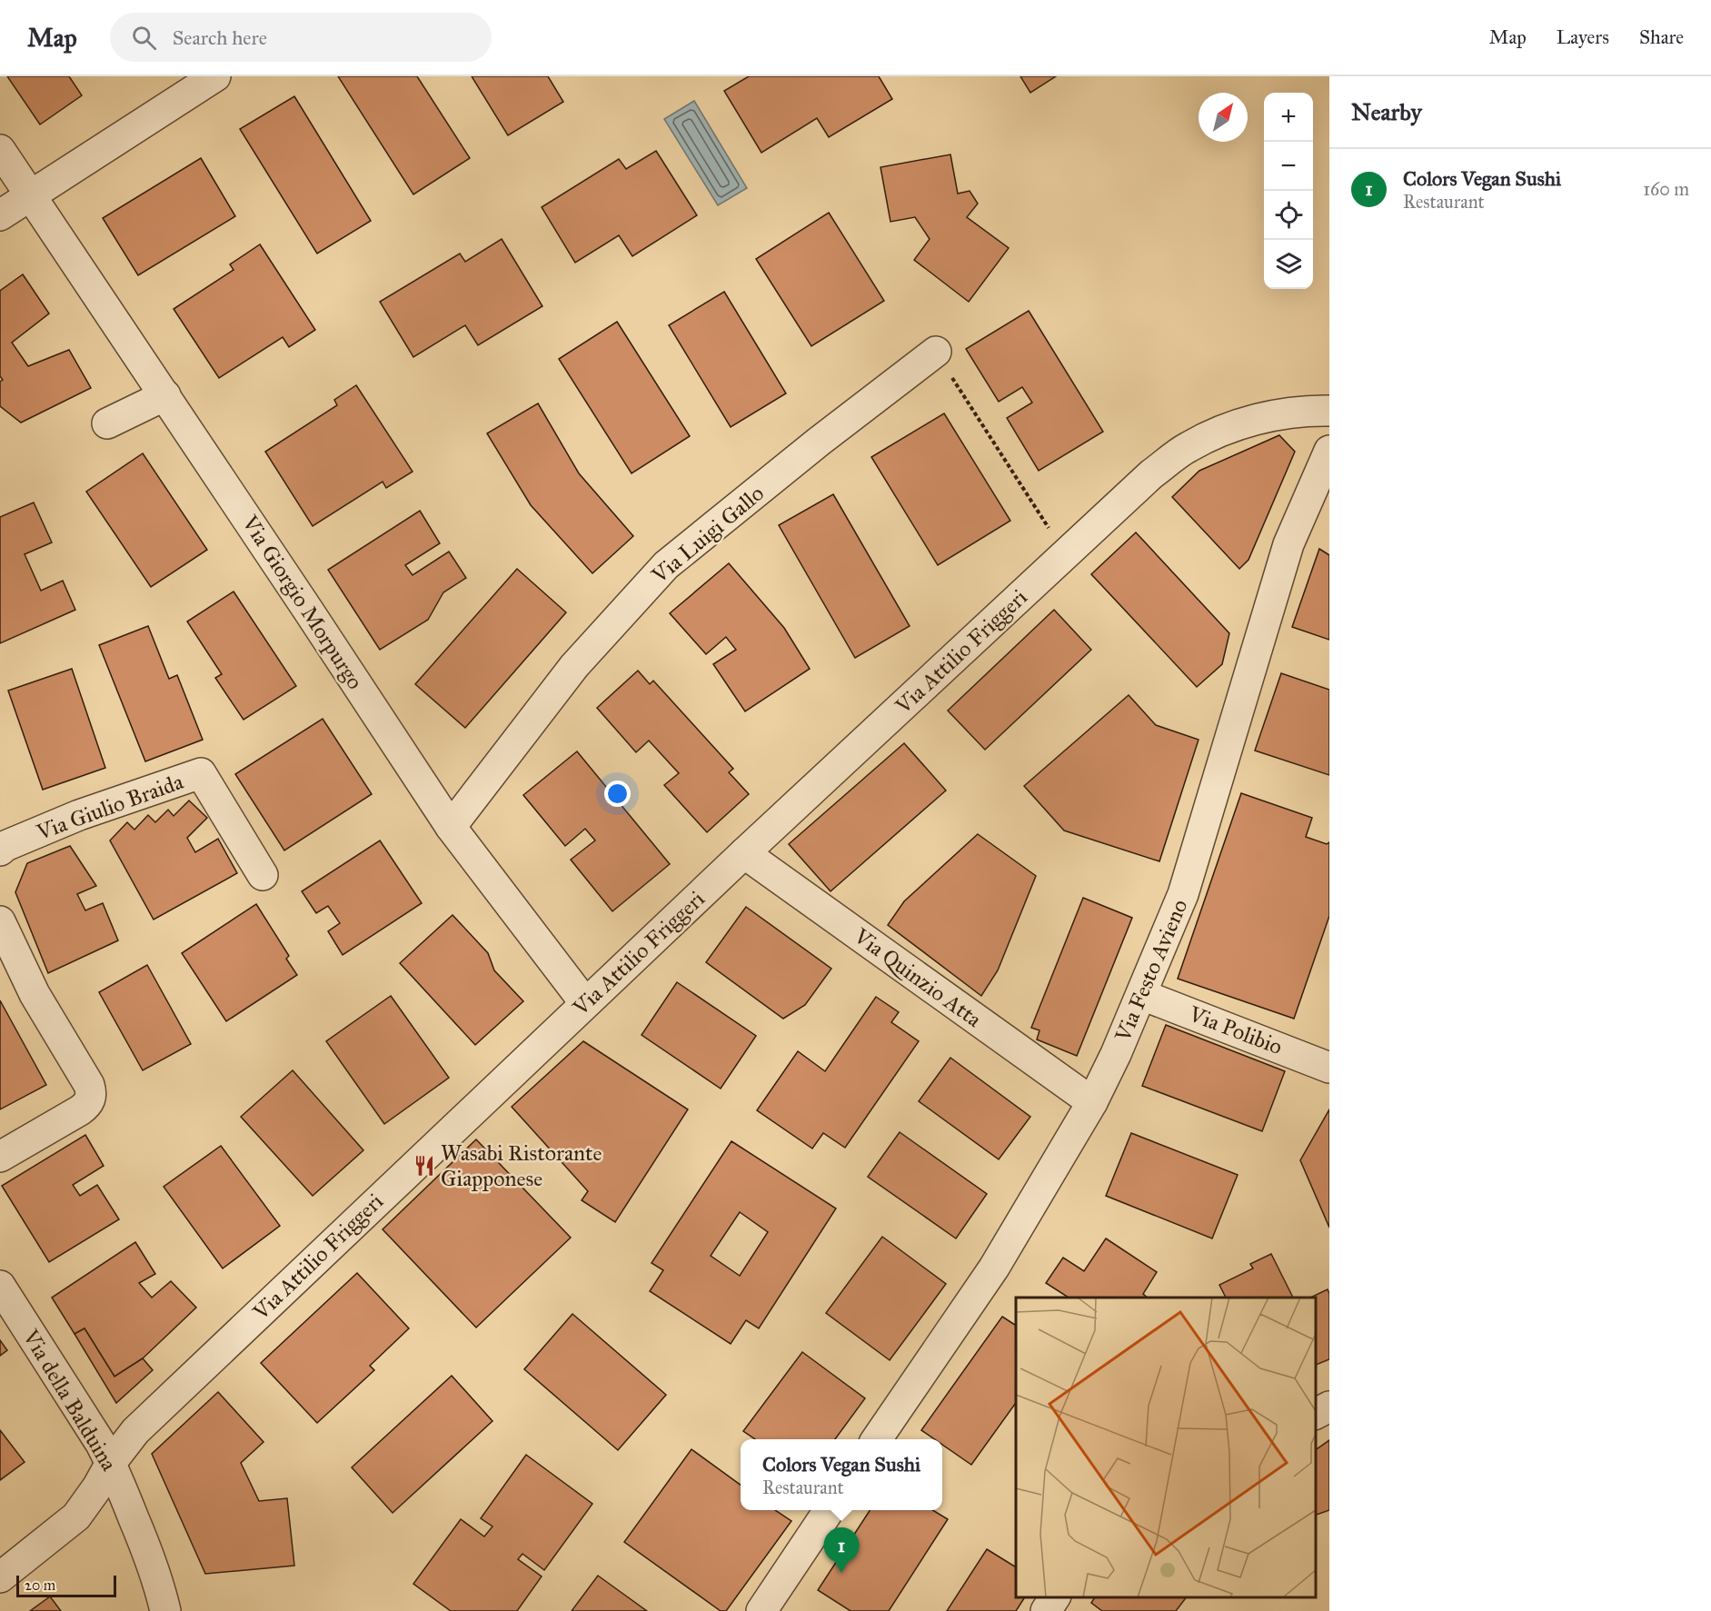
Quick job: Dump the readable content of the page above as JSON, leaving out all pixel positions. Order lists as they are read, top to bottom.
{
  "streets": {
    "street": [
      "Via Luigi Gallo",
      "Via Giorgio Morpurgo",
      "Via Attilio Friggeri",
      "Via Giulio Braida",
      "Via Festo Avieno",
      "Via Quinzio Atta",
      "Via Polibio",
      "Via della Balduina"
    ]
  },
  "crossings": [
    ["Via Luigi Gallo", "Via Giorgio Morpurgo"],
    ["Via Giorgio Morpurgo", "Via Attilio Friggeri"],
    ["Via Attilio Friggeri", "Via Quinzio Atta"],
    ["Via Attilio Friggeri", "Via della Balduina"],
    ["Via Festo Avieno", "Via Quinzio Atta"],
    ["Via Festo Avieno", "Via Polibio"]
  ],
  "places": {
    "restaurant": ["Wasabi Ristorante Giapponese"]
  },
  "scale_bar": "20 m",
  "north": "top right",
  "page": {
    "header": "Map",
    "search": "Search here",
    "nav": ["Map", "Layers", "Share"],
    "heading": "Nearby",
    "map_buttons": ["+", "−"],
    "list": [
      {
        "mark": "1",
        "name": "Colors Vegan Sushi",
        "note": "Restaurant",
        "value": "160 m"
      }
    ],
    "popup": ["Colors Vegan Sushi", "Restaurant"],
    "pins": "1",
    "scale": "20 m"
  }
}
